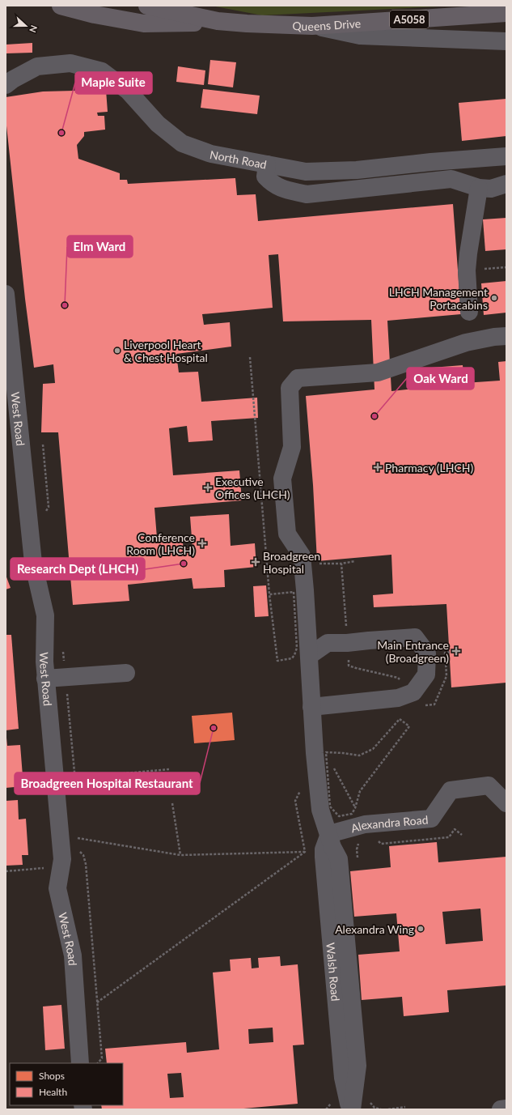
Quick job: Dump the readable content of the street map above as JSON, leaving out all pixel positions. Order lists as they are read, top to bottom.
{
  "streets": {
    "highway": ["A5058", "Queens Drive"],
    "lane": [
      "North Road",
      "West Road",
      "Alexandra Road",
      "Walsh Road"
    ]
  },
  "crossings": [
    ["Alexandra Road", "Walsh Road"]
  ],
  "places": {
    "other": [
      "Maple Suite",
      "LHCH Management Portacabins",
      "Elm Ward",
      "Liverpool Heart & Chest Hospital",
      "Oak Ward",
      "Research Dept (LHCH)",
      "Broadgreen Hospital Restaurant",
      "Alexandra Wing"
    ],
    "health": [
      "Pharmacy (LHCH)",
      "Executive Offices (LHCH)",
      "Conference Room (LHCH)",
      "Broadgreen Hospital",
      "Main Entrance (Broadgreen)"
    ]
  },
  "legend": ["Shops", "Health"],
  "north": "right"
}
